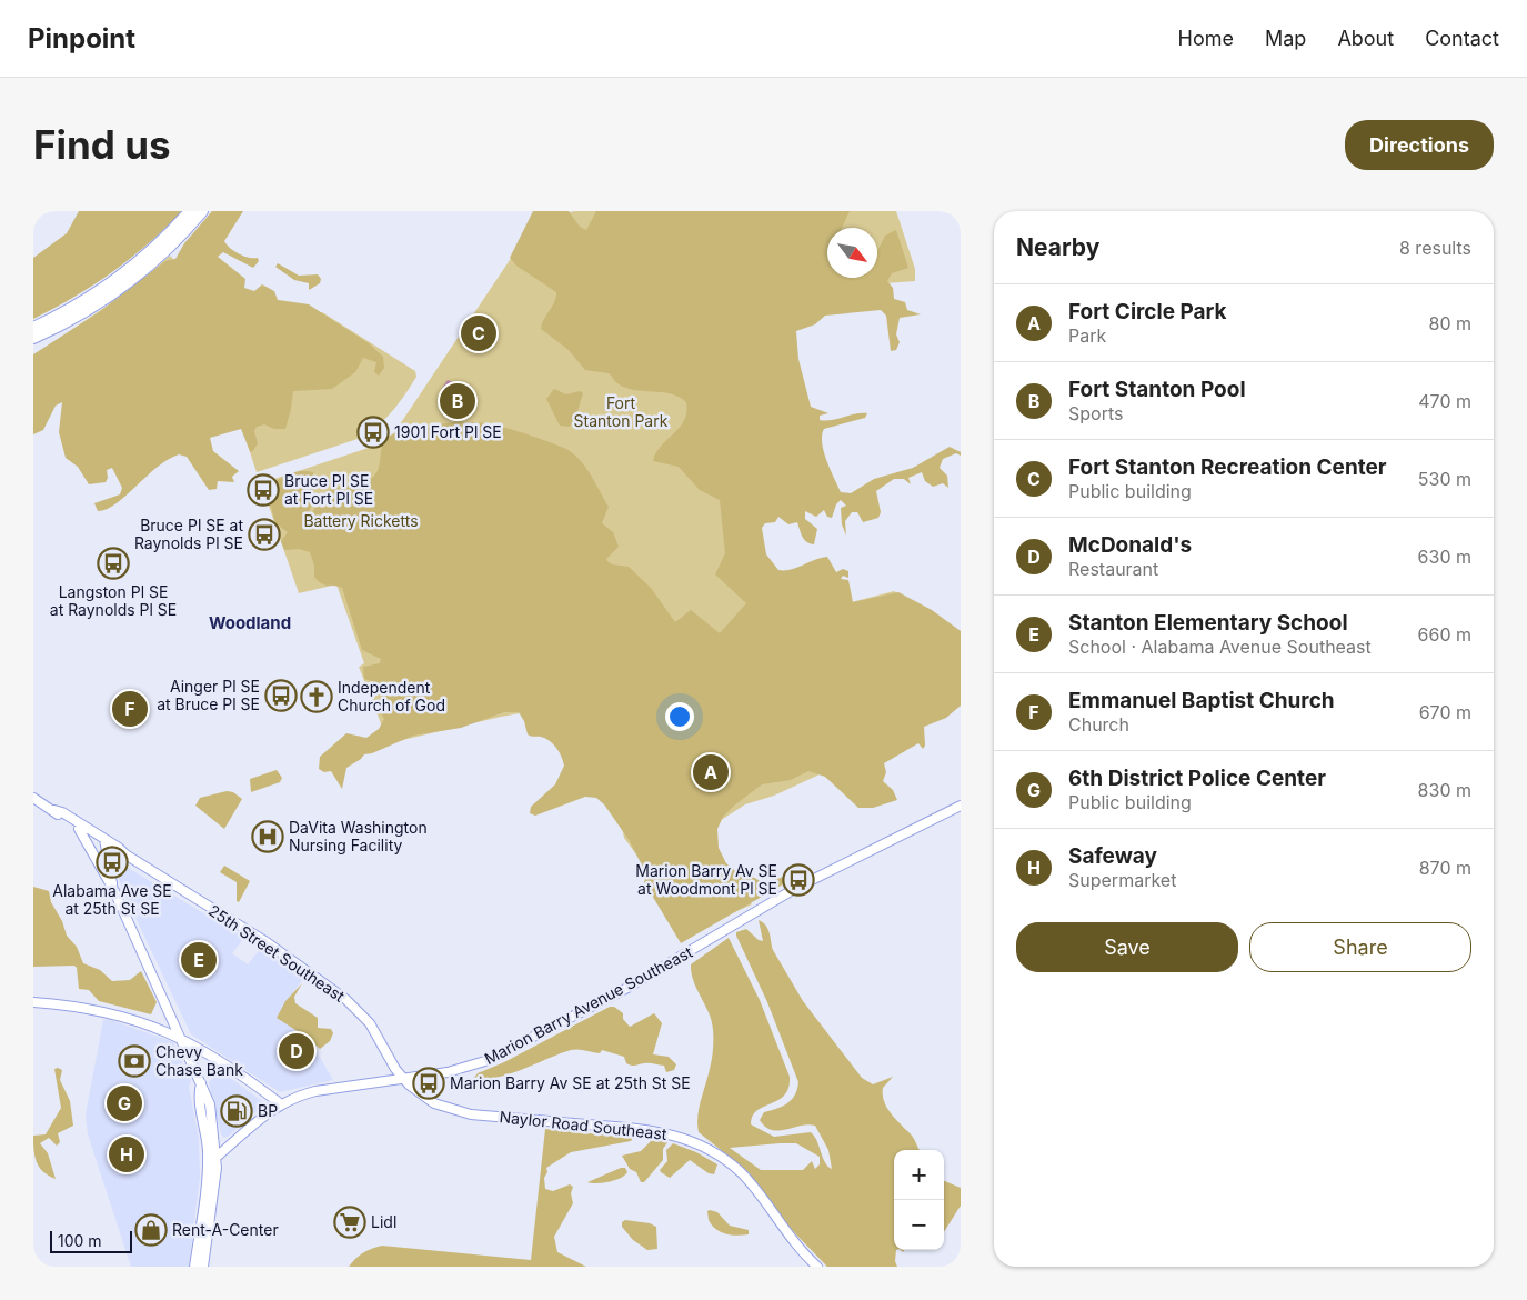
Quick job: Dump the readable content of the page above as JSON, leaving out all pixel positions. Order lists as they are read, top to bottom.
{
  "streets": {
    "main road": ["25th Street Southeast", "Marion Barry Avenue Southeast", "Naylor Road Southeast"]
  },
  "crossings": [
    ["25th Street Southeast", "Marion Barry Avenue Southeast"],
    ["25th Street Southeast", "Naylor Road Southeast"],
    ["Marion Barry Avenue Southeast", "Naylor Road Southeast"]
  ],
  "districts": ["Woodland"],
  "parks": ["Fort Stanton Park", "Battery Ricketts"],
  "places": {
    "bus stop": [
      "1901 Fort Pl SE",
      "Bruce Pl SE at Fort Pl SE",
      "Bruce Pl SE at Raynolds Pl SE",
      "Langston Pl SE at Raynolds Pl SE",
      "Ainger Pl SE at Bruce Pl SE",
      "Alabama Ave SE at 25th St SE",
      "Marion Barry Av SE at Woodmont Pl SE",
      "Marion Barry Av SE at 25th St SE"
    ],
    "church": ["Independent Church of God"],
    "hospital": ["DaVita Washington Nursing Facility"],
    "bank": ["Chevy Chase Bank"],
    "fuel station": ["BP"],
    "supermarket": ["Lidl"],
    "shop": ["Rent-A-Center"]
  },
  "scale_bar": "100 m",
  "north": "bottom right",
  "page": {
    "header": "Pinpoint",
    "nav": [
      "Home",
      "Map",
      "About",
      "Contact"
    ],
    "buttons": [
      "Directions",
      ["Save", "Share"]
    ],
    "title": "Find us",
    "heading": ["Nearby", "8 results"],
    "list": [
      {
        "mark": "A",
        "name": "Fort Circle Park",
        "note": "Park",
        "value": "80 m"
      },
      {
        "mark": "B",
        "name": "Fort Stanton Pool",
        "note": "Sports",
        "value": "470 m"
      },
      {
        "mark": "C",
        "name": "Fort Stanton Recreation Center",
        "note": "Public building",
        "value": "530 m"
      },
      {
        "mark": "D",
        "name": "McDonald's",
        "note": "Restaurant",
        "value": "630 m"
      },
      {
        "mark": "E",
        "name": "Stanton Elementary School",
        "note": "School · Alabama Avenue Southeast",
        "value": "660 m"
      },
      {
        "mark": "F",
        "name": "Emmanuel Baptist Church",
        "note": "Church",
        "value": "670 m"
      },
      {
        "mark": "G",
        "name": "6th District Police Center",
        "note": "Public building",
        "value": "830 m"
      },
      {
        "mark": "H",
        "name": "Safeway",
        "note": "Supermarket",
        "value": "870 m"
      }
    ],
    "pins": [
      "C",
      "B",
      "F",
      "A",
      "E",
      "D",
      "G",
      "H"
    ],
    "map_buttons": ["+", "−"],
    "scale": "100 m"
  }
}
